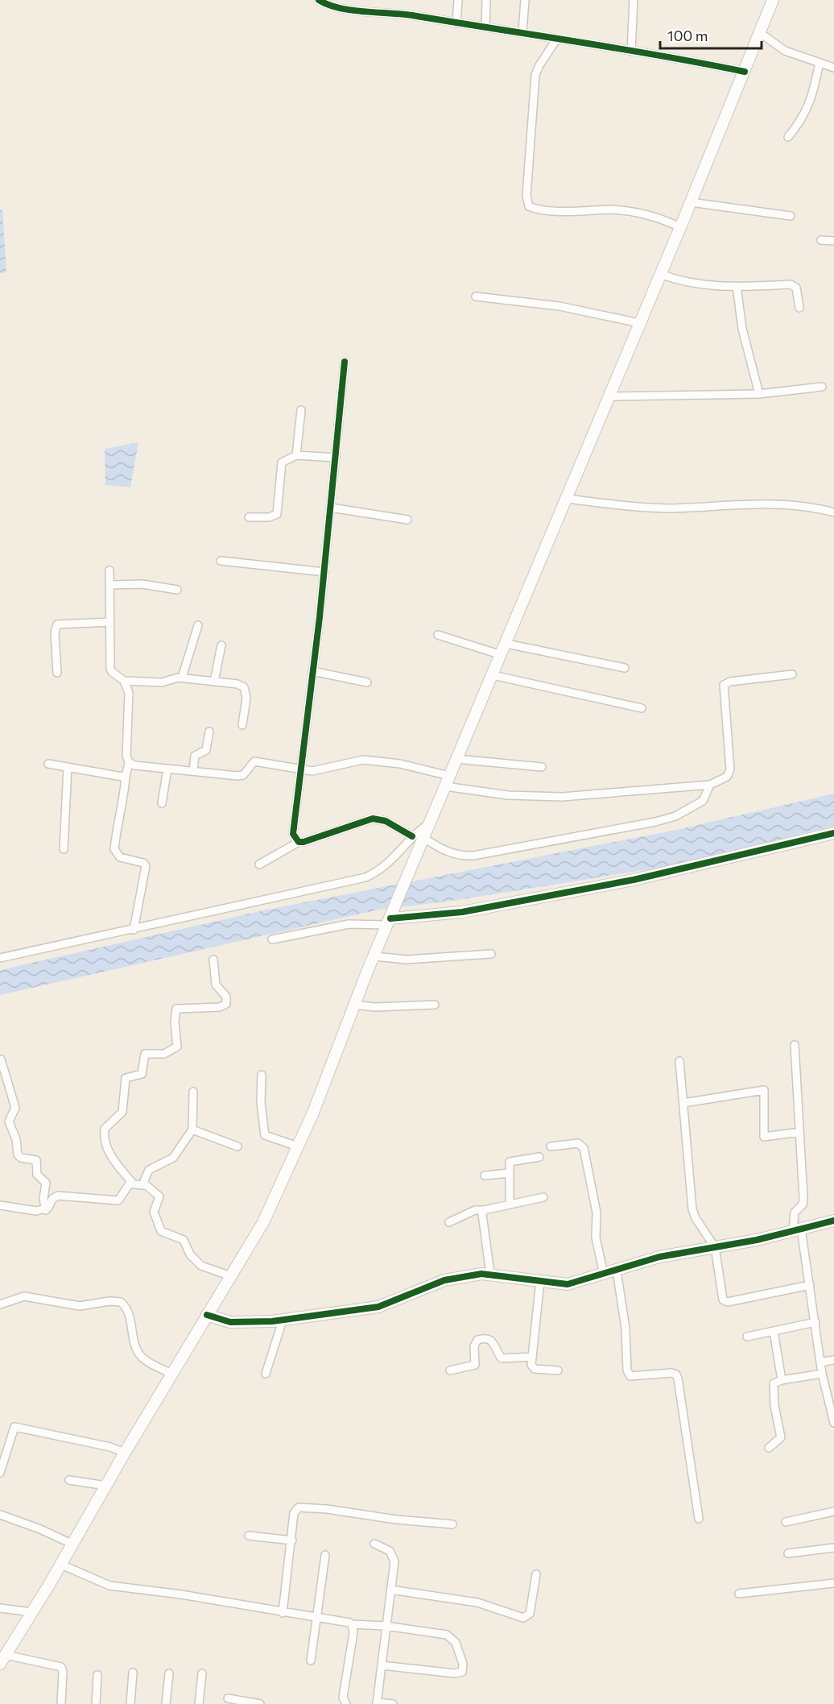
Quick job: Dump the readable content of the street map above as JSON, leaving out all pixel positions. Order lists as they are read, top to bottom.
{
  "scale_bar": "100 m"
}
